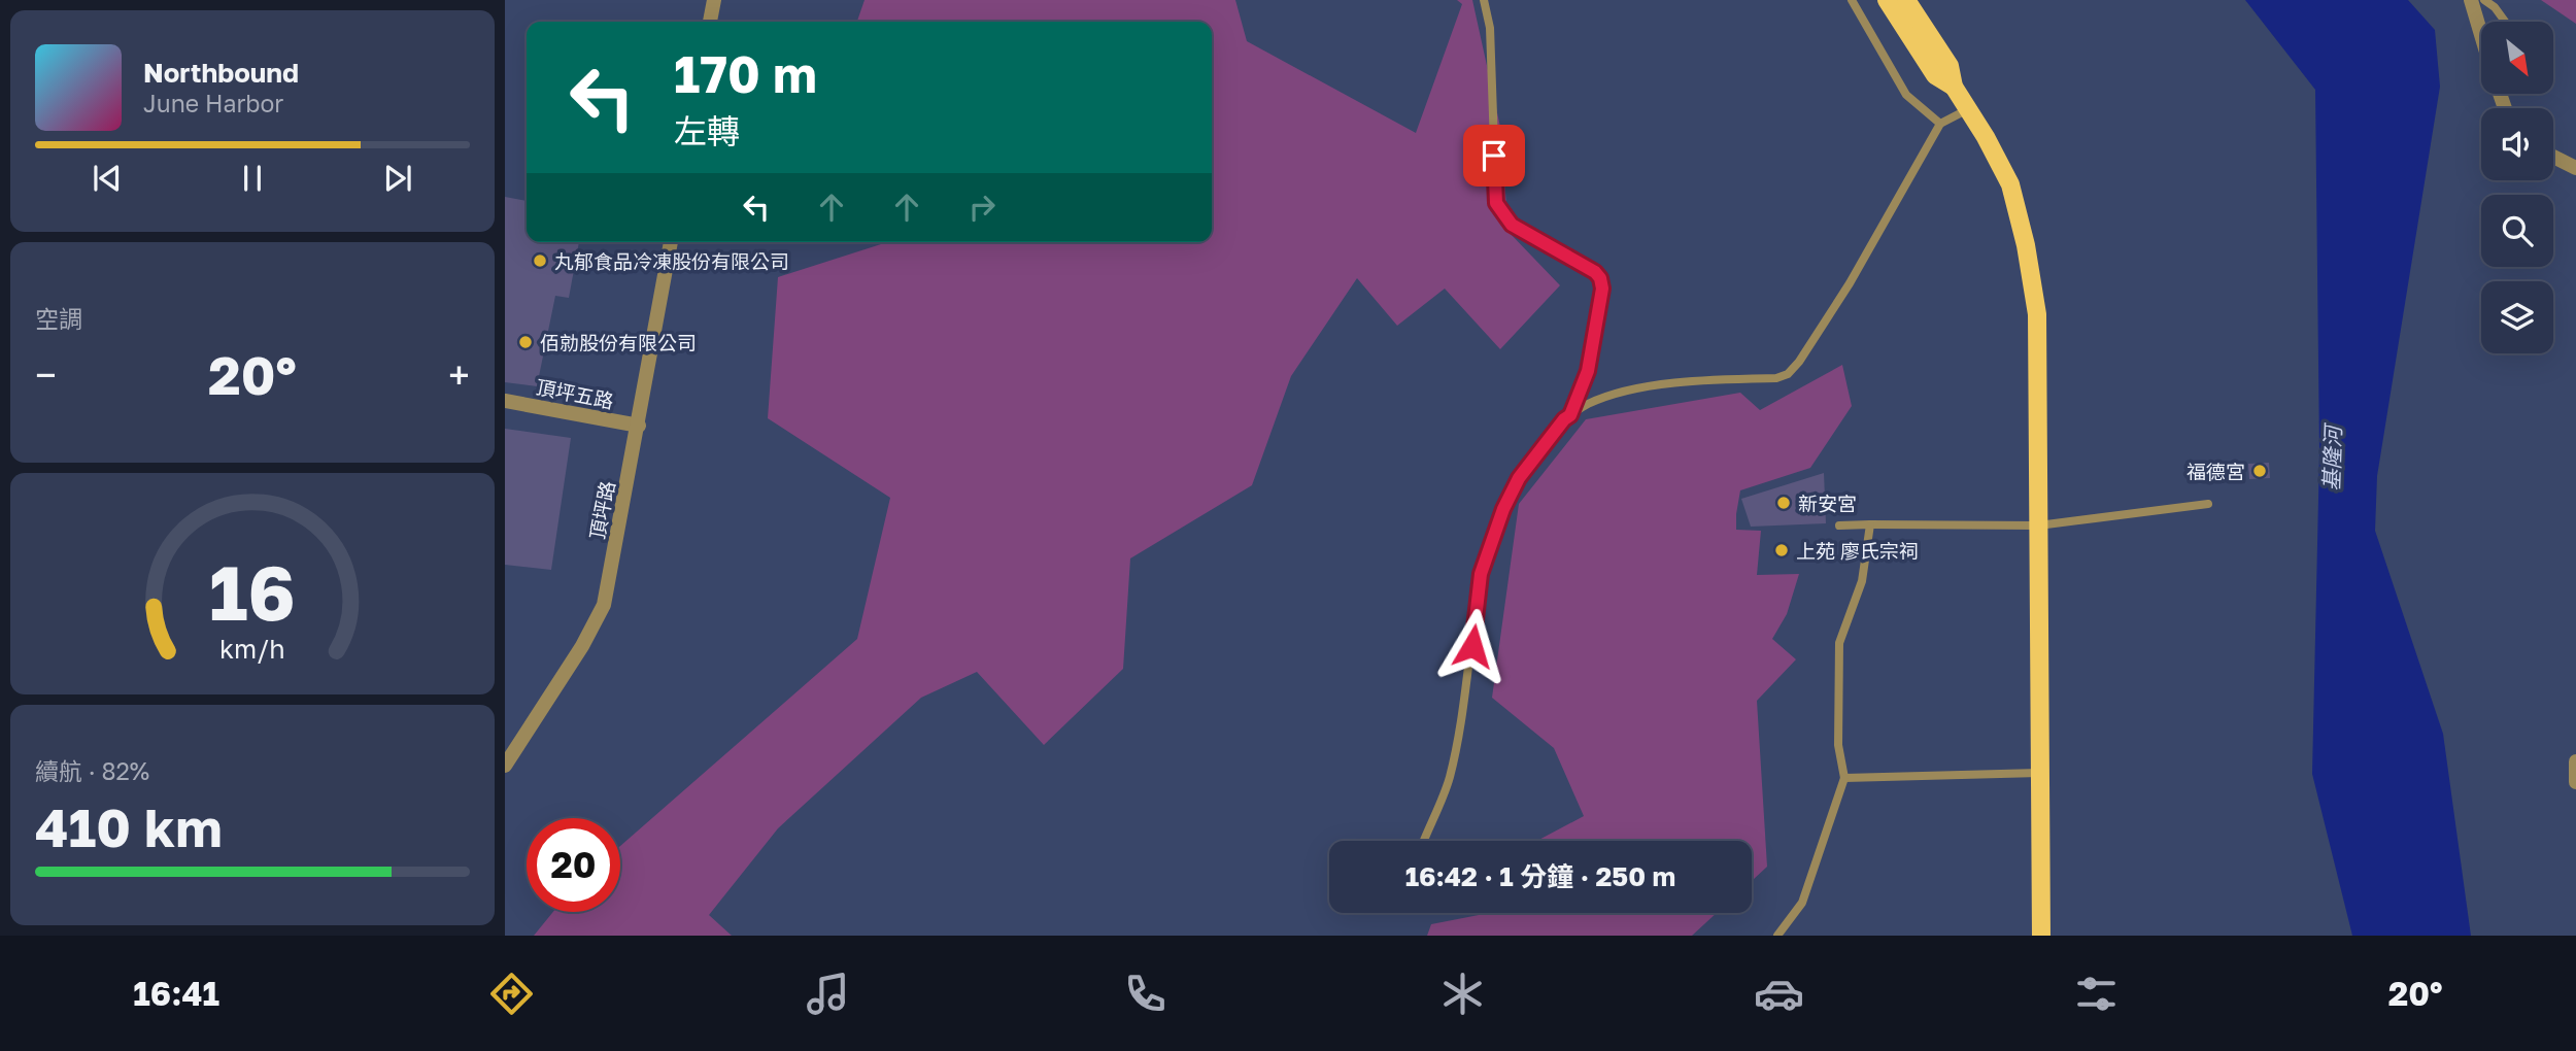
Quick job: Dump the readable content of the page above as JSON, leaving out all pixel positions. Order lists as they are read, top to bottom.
{
  "streets": {
    "street": ["頂坪五路", "頂坪路"]
  },
  "crossings": [
    ["頂坪五路", "頂坪路"]
  ],
  "water": ["基隆河"],
  "places": [
    "丸郁食品冷凍股份有限公司",
    "佰勍股份有限公司",
    "福德宮",
    "新安宮",
    "上苑 廖氏宗祠"
  ],
  "north": "bottom right",
  "page": {
    "turn": ["170 m", "左轉"],
    "song": ["Northbound", "June Harbor"],
    "tile": [
      "空調",
      ["續航 · 82%", "410 km"]
    ],
    "heat": ["−", "20°", "+"],
    "limit": "20",
    "trip": "16:42 · 1 分鐘 · 250 m",
    "tabs": ["16:41", "20°"],
    "gauge": ["16", "km/h"]
  }
}
